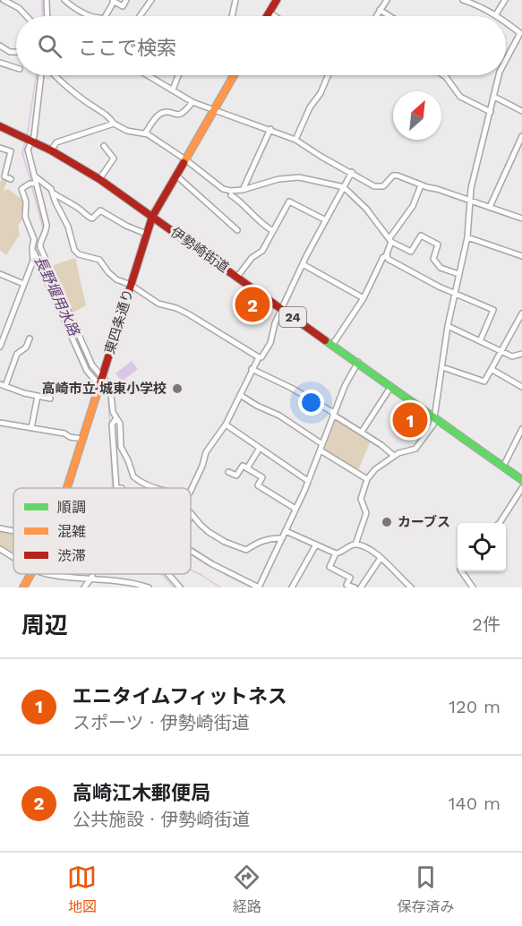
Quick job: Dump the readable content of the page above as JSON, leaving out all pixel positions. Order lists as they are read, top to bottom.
{
  "streets": {
    "main road": ["伊勢崎街道", "24", "東四条通り"]
  },
  "crossings": [
    ["伊勢崎街道", "東四条通り"]
  ],
  "water": ["長野堰用水路"],
  "places": ["高崎市立 城東小学校", "カーブス"],
  "legend": ["順調", "混雑", "渋滞"],
  "north": "top right",
  "page": {
    "search": "ここで検索",
    "pins": ["2", "1"],
    "heading": ["周辺", "2件"],
    "list": [
      {
        "mark": "1",
        "name": "エニタイムフィットネス",
        "note": "スポーツ · 伊勢崎街道",
        "value": "120 m"
      },
      {
        "mark": "2",
        "name": "高崎江木郵便局",
        "note": "公共施設 · 伊勢崎街道",
        "value": "140 m"
      }
    ],
    "nav": ["地図", "経路", "保存済み"]
  }
}
